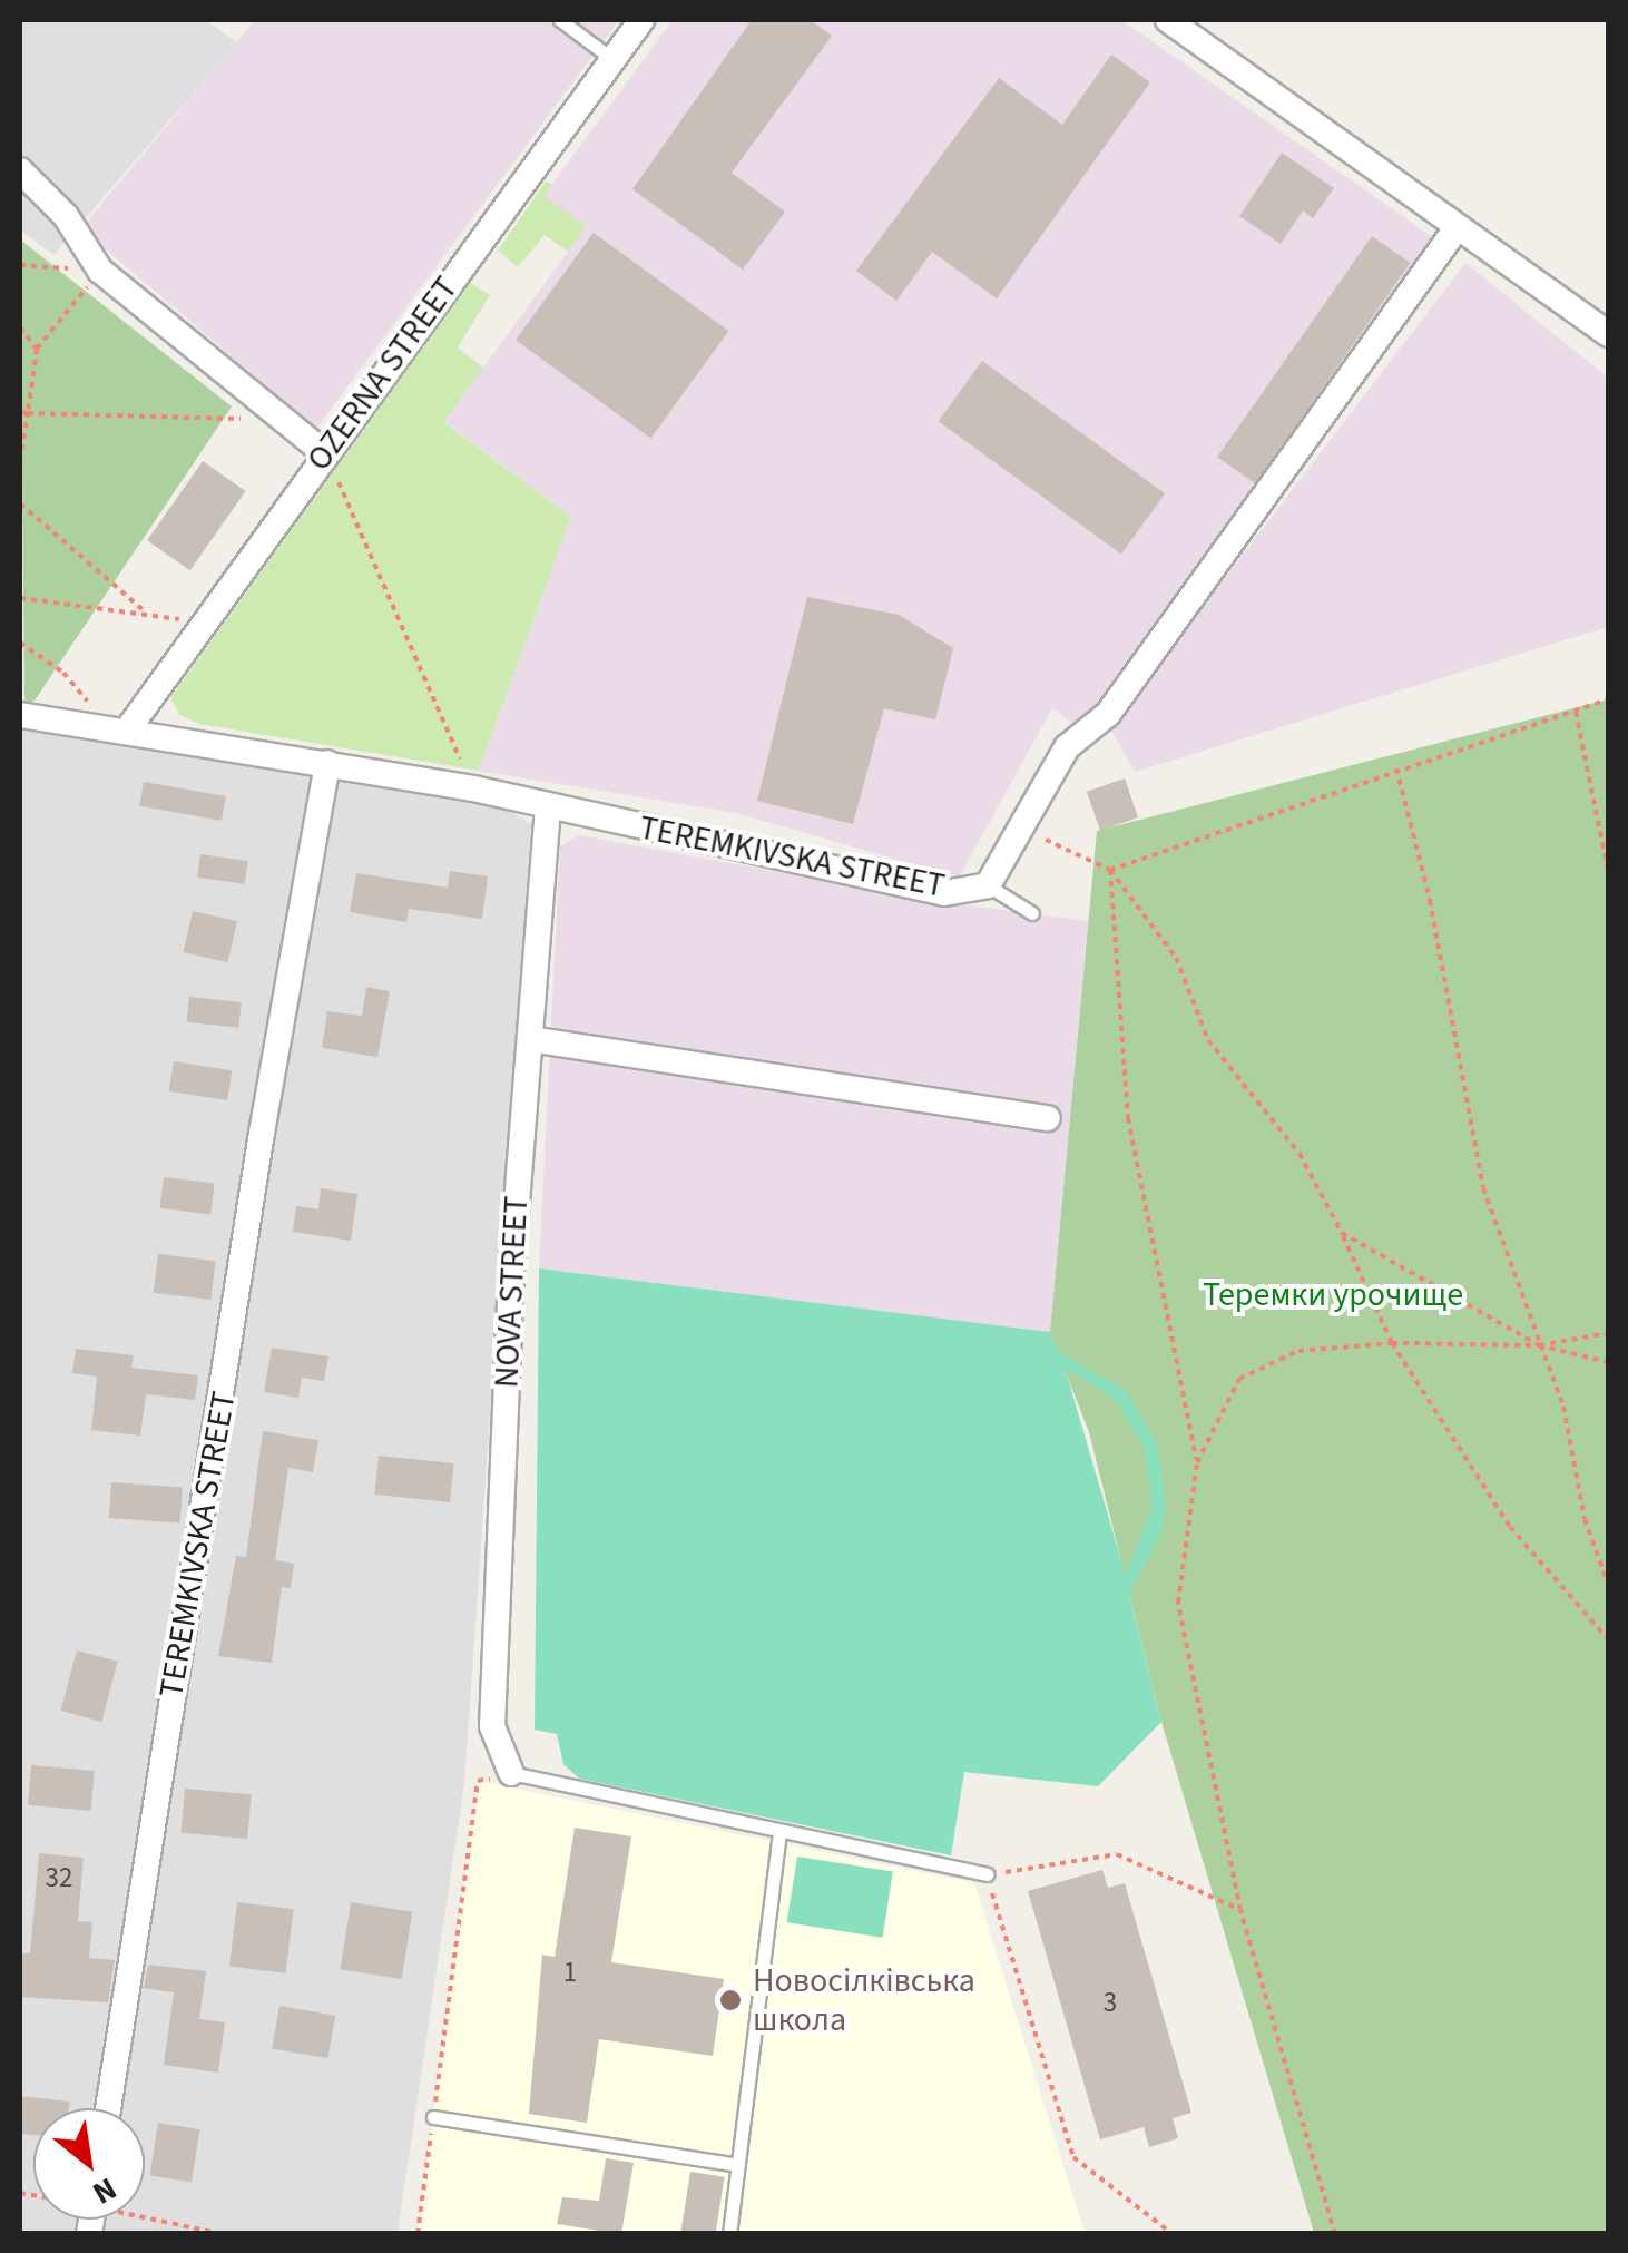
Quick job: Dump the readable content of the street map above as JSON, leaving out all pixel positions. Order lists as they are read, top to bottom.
{
  "streets": {
    "street": ["OZERNA STREET", "TEREMKIVSKA STREET", "NOVA STREET"]
  },
  "crossings": [
    ["OZERNA STREET", "TEREMKIVSKA STREET"],
    ["TEREMKIVSKA STREET", "NOVA STREET"]
  ],
  "parks": ["Теремки урочище"],
  "places": ["Новосілківська школа"],
  "house_numbers": ["32", "1", "3"],
  "north": "bottom right"
}
